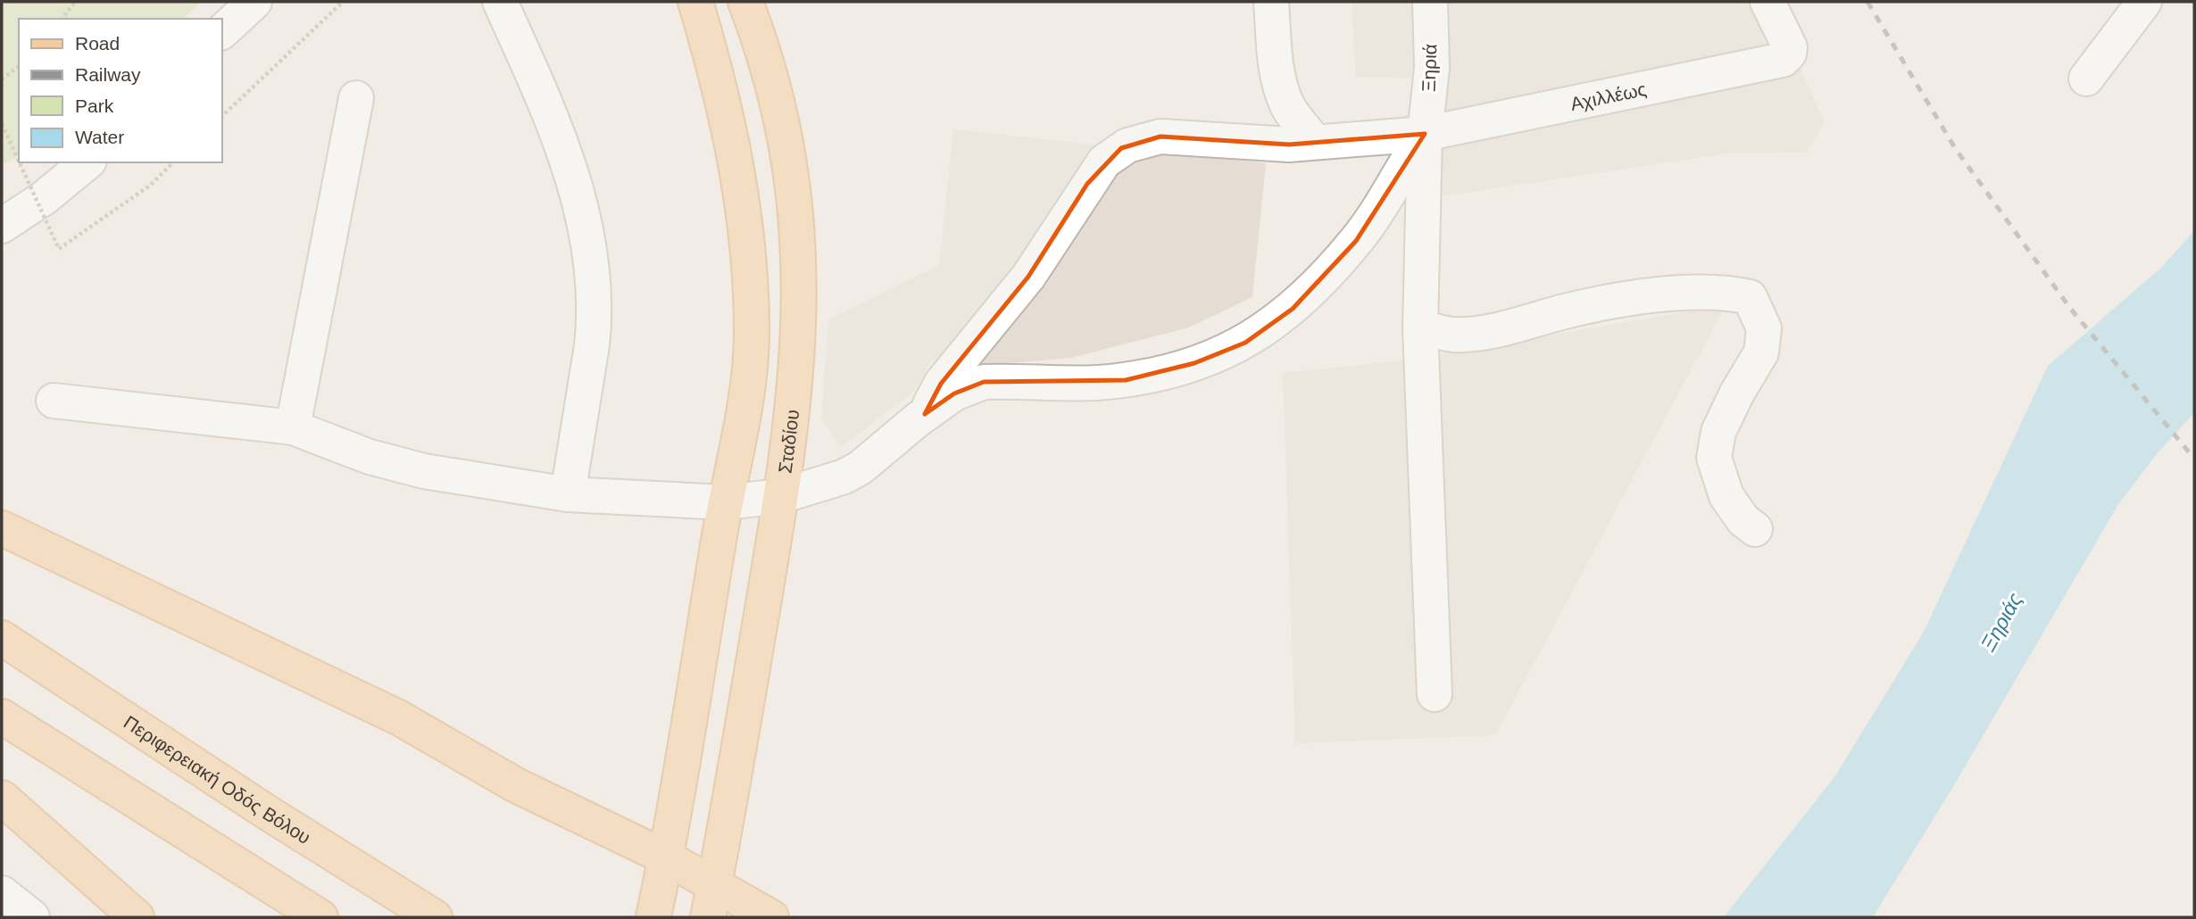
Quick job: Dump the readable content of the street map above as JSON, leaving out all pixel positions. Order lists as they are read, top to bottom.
{
  "streets": {
    "main road": ["Σταδίου", "Περιφερειακή Οδός Βόλου"],
    "street": ["Ξηριά", "Αχιλλέως"]
  },
  "crossings": [
    ["Ξηριά", "Αχιλλέως"]
  ],
  "water": ["Ξηριάς"],
  "legend": [
    "Road",
    "Railway",
    "Park",
    "Water"
  ]
}
